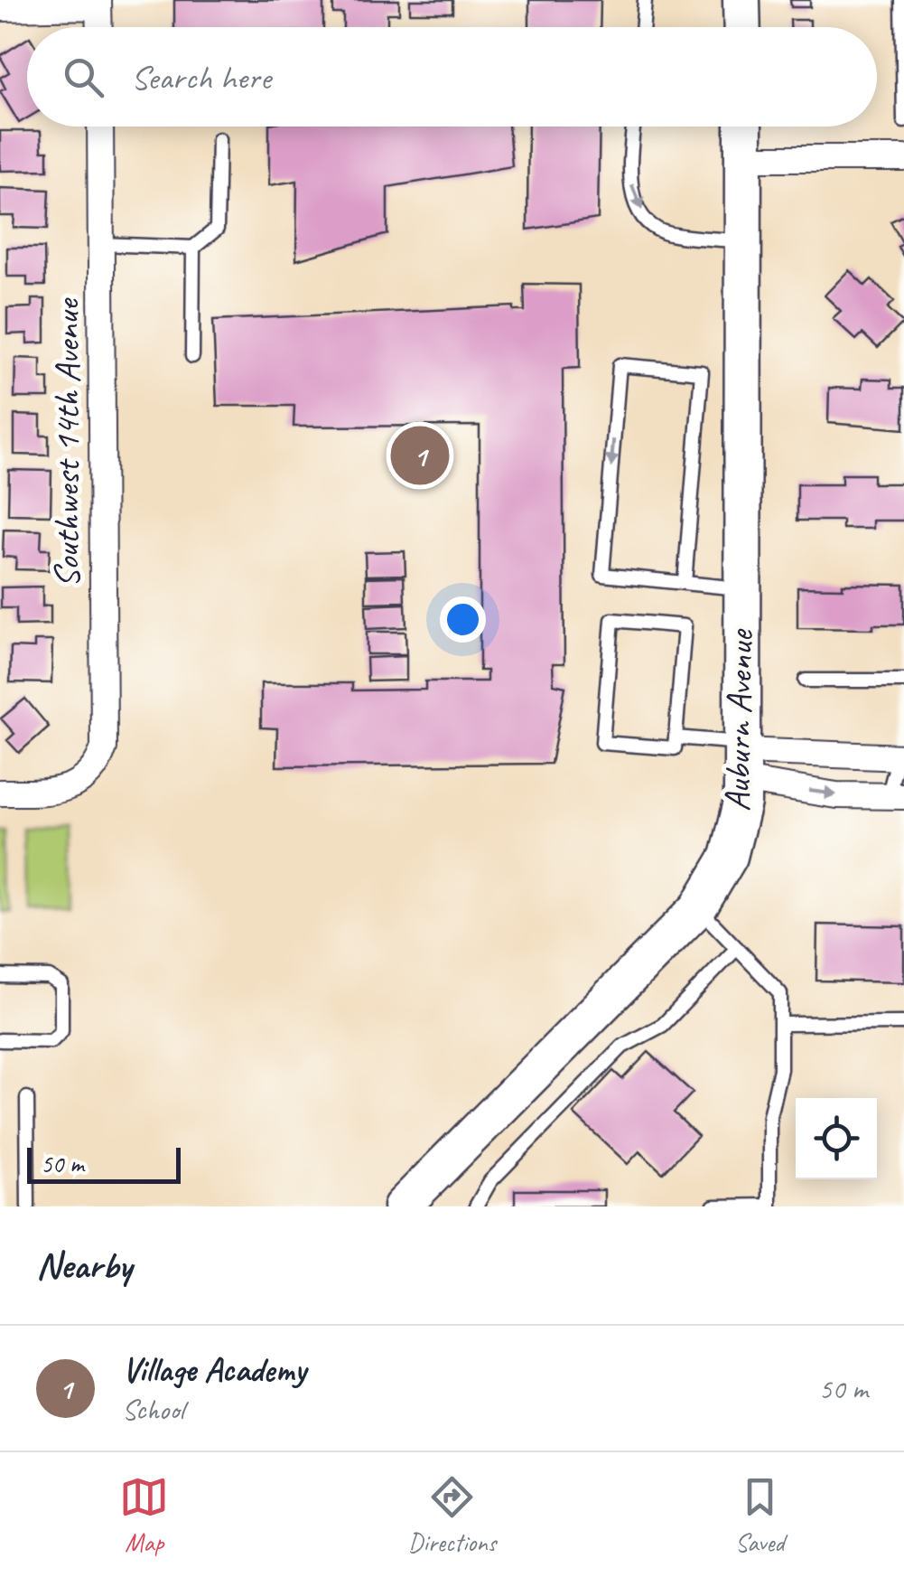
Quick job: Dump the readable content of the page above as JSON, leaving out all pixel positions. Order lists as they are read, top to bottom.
{
  "streets": {
    "street": ["Southwest 14th Avenue", "Auburn Avenue"]
  },
  "scale_bar": "50 m",
  "page": {
    "search": "Search here",
    "pins": "1",
    "scale": "50 m",
    "heading": "Nearby",
    "list": [
      {
        "mark": "1",
        "name": "Village Academy",
        "note": "School",
        "value": "50 m"
      }
    ],
    "nav": ["Map", "Directions", "Saved"]
  }
}
